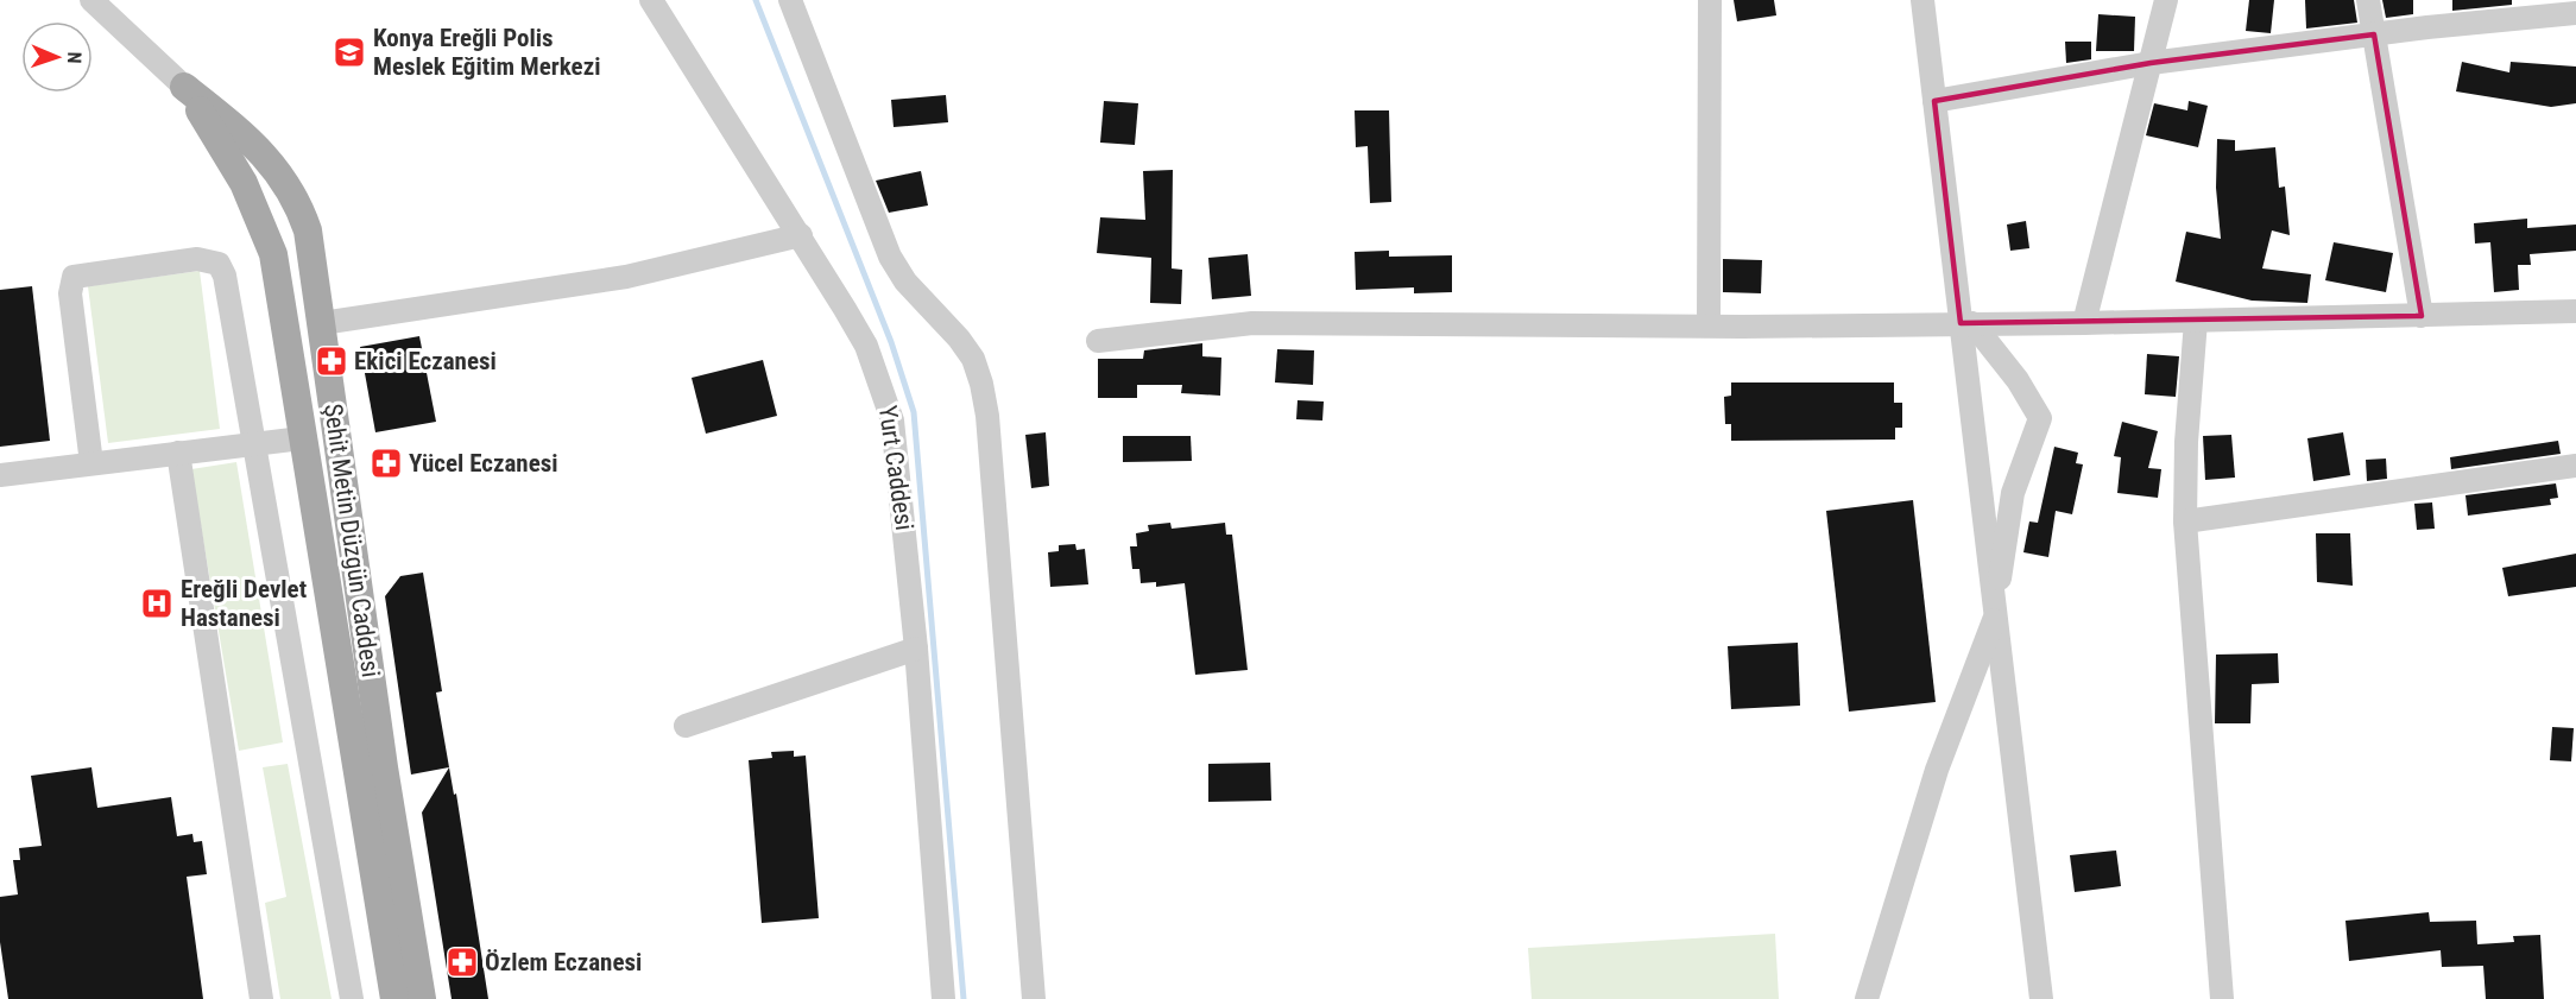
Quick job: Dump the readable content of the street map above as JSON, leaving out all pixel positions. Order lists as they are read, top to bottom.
{
  "streets": {
    "main road": ["Şehit Metin Düzgün Caddesi"],
    "street": ["Yurt Caddesi"]
  },
  "places": {
    "school or university": ["Konya Ereğli Polis Meslek Eğitim Merkezi"],
    "pharmacy": ["Ekici Eczanesi", "Yücel Eczanesi", "Özlem Eczanesi"],
    "hospital": ["Ereğli Devlet Hastanesi"]
  },
  "north": "right"
}
